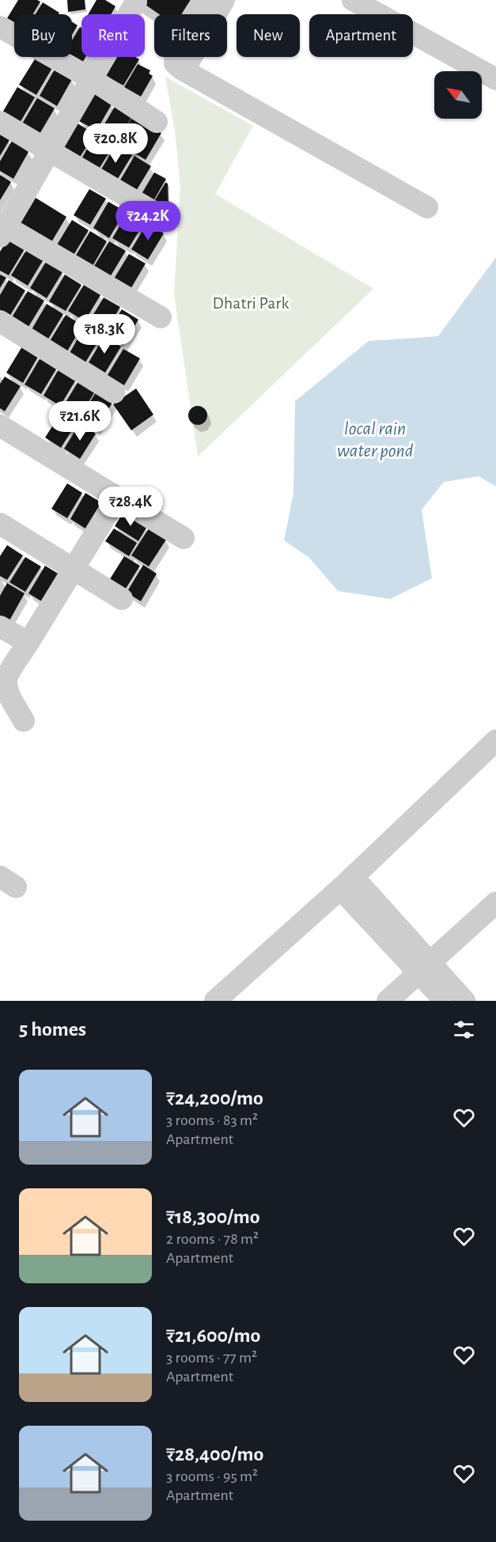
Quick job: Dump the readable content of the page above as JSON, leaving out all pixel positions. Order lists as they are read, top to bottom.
{
  "water": ["local rain water pond"],
  "parks": ["Dhatri Park"],
  "north": "top left",
  "page": {
    "chip": [
      "Buy",
      "Rent",
      "Filters",
      "New",
      "Apartment"
    ],
    "price": [
      "₹20.8K",
      "₹24.2K",
      "₹18.3K",
      "₹21.6K",
      "₹28.4K"
    ],
    "heading": "5 homes",
    "list": [
      {
        "name": "₹24,200/mo",
        "note": "3 rooms · 83 m² · Apartment"
      },
      {
        "name": "₹18,300/mo",
        "note": "2 rooms · 78 m² · Apartment"
      },
      {
        "name": "₹21,600/mo",
        "note": "3 rooms · 77 m² · Apartment"
      },
      {
        "name": "₹28,400/mo",
        "note": "3 rooms · 95 m² · Apartment"
      }
    ]
  }
}
